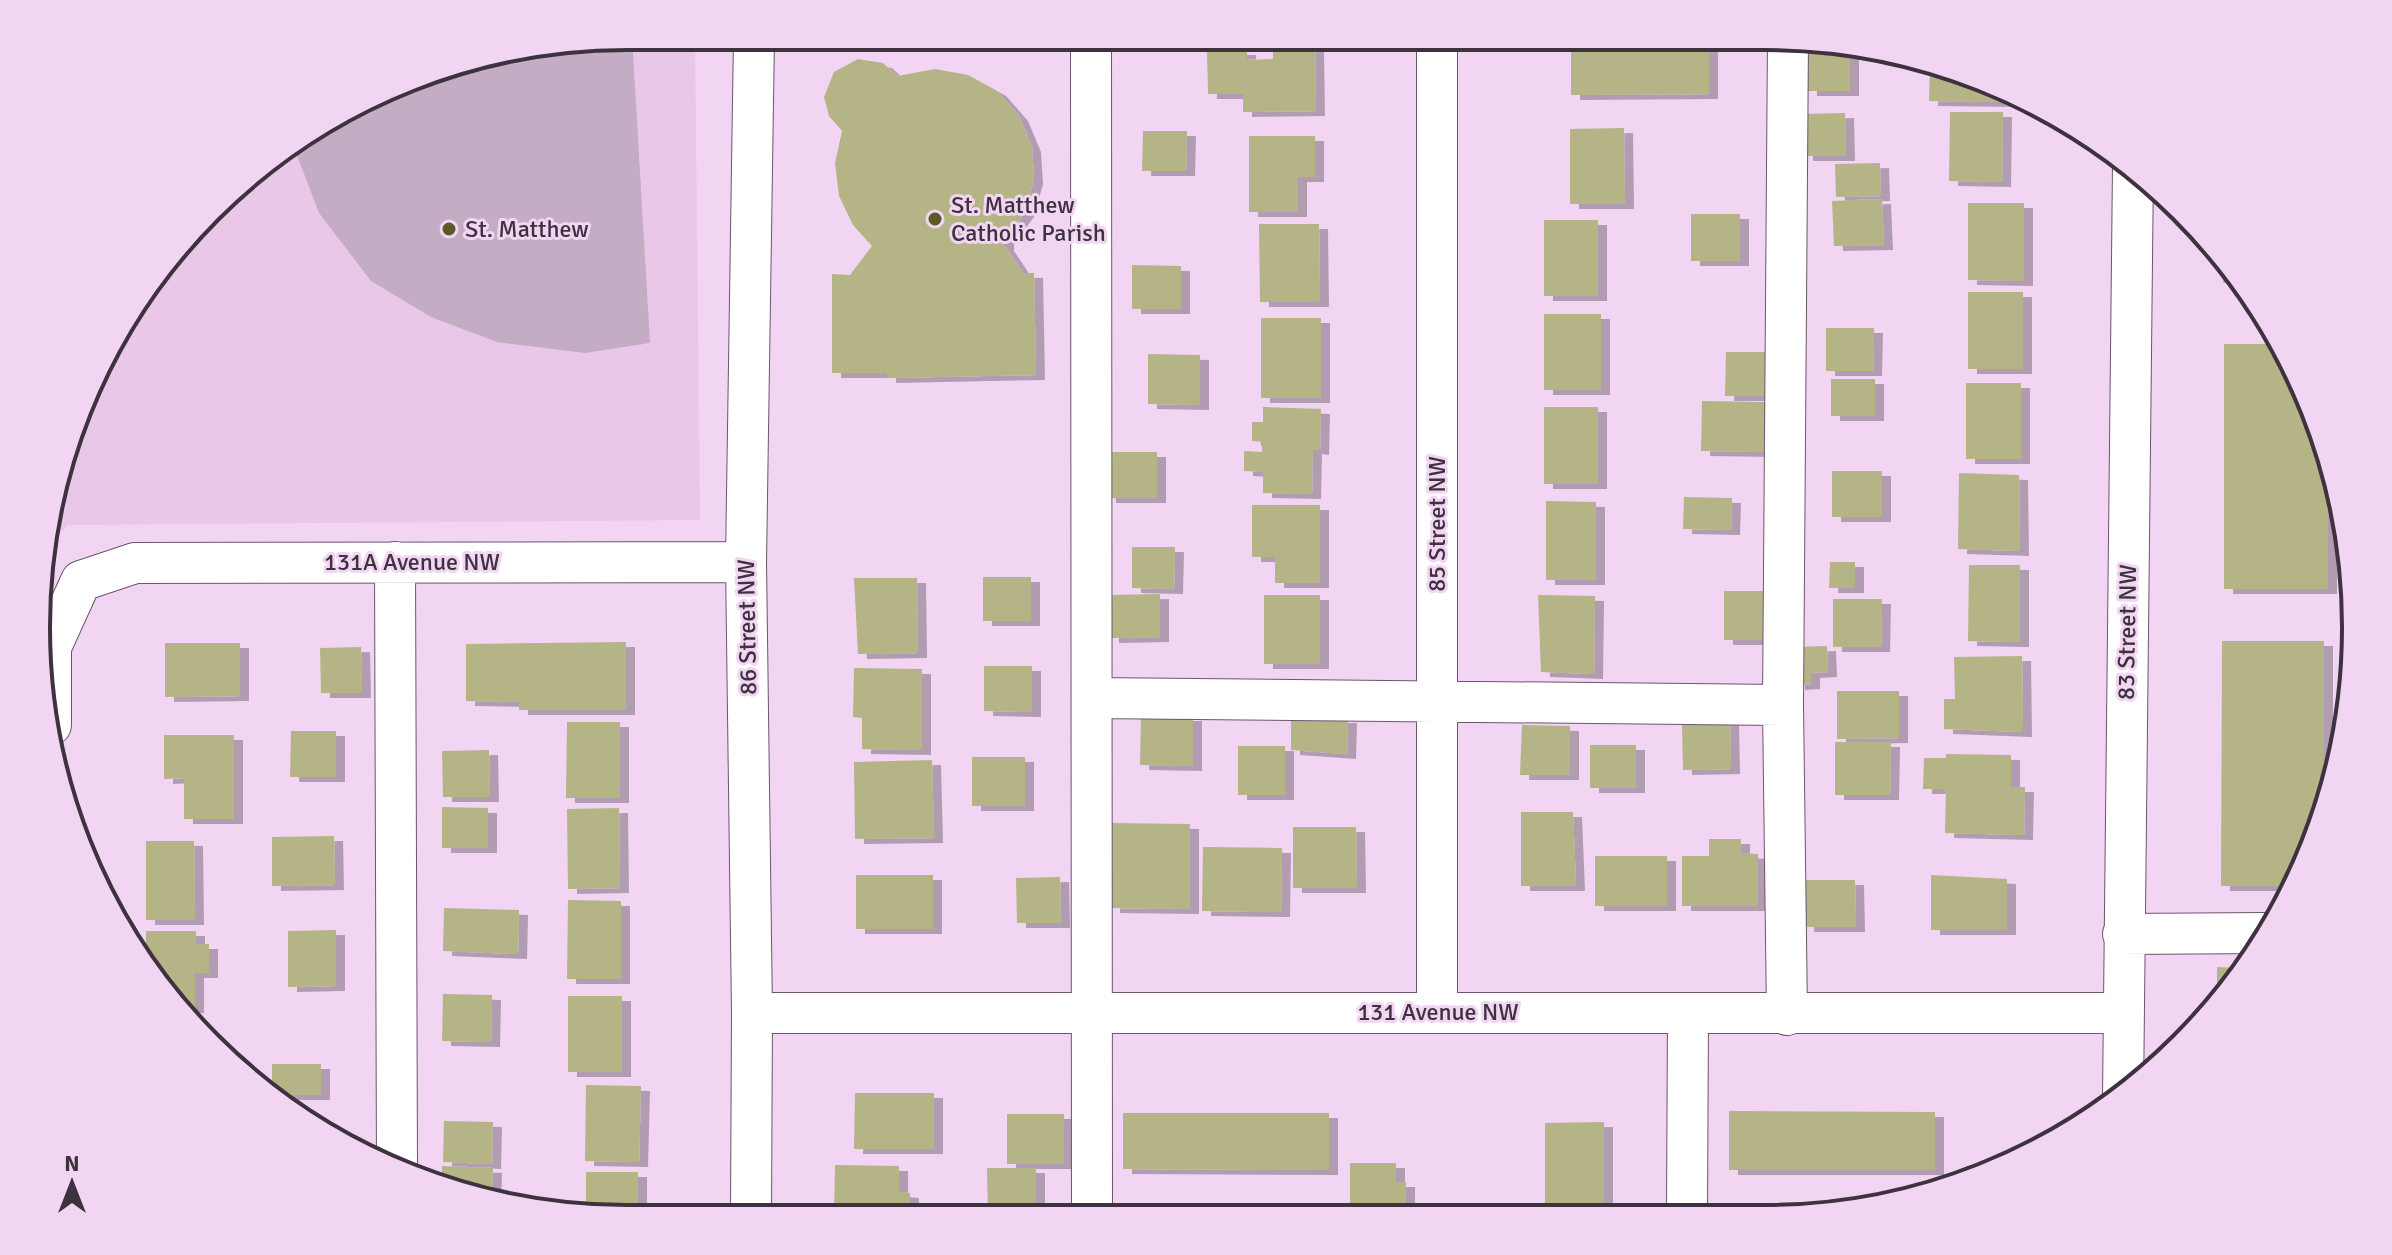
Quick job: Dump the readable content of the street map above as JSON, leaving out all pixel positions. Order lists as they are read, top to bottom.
{
  "streets": {
    "street": [
      "85 Street NW",
      "131A Avenue NW",
      "86 Street NW",
      "83 Street NW",
      "131 Avenue NW"
    ]
  },
  "crossings": [
    ["85 Street NW", "131 Avenue NW"],
    ["131A Avenue NW", "86 Street NW"],
    ["86 Street NW", "131 Avenue NW"],
    ["83 Street NW", "131 Avenue NW"]
  ],
  "places": ["St. Matthew Catholic Parish", "St. Matthew"],
  "north": "top"
}
